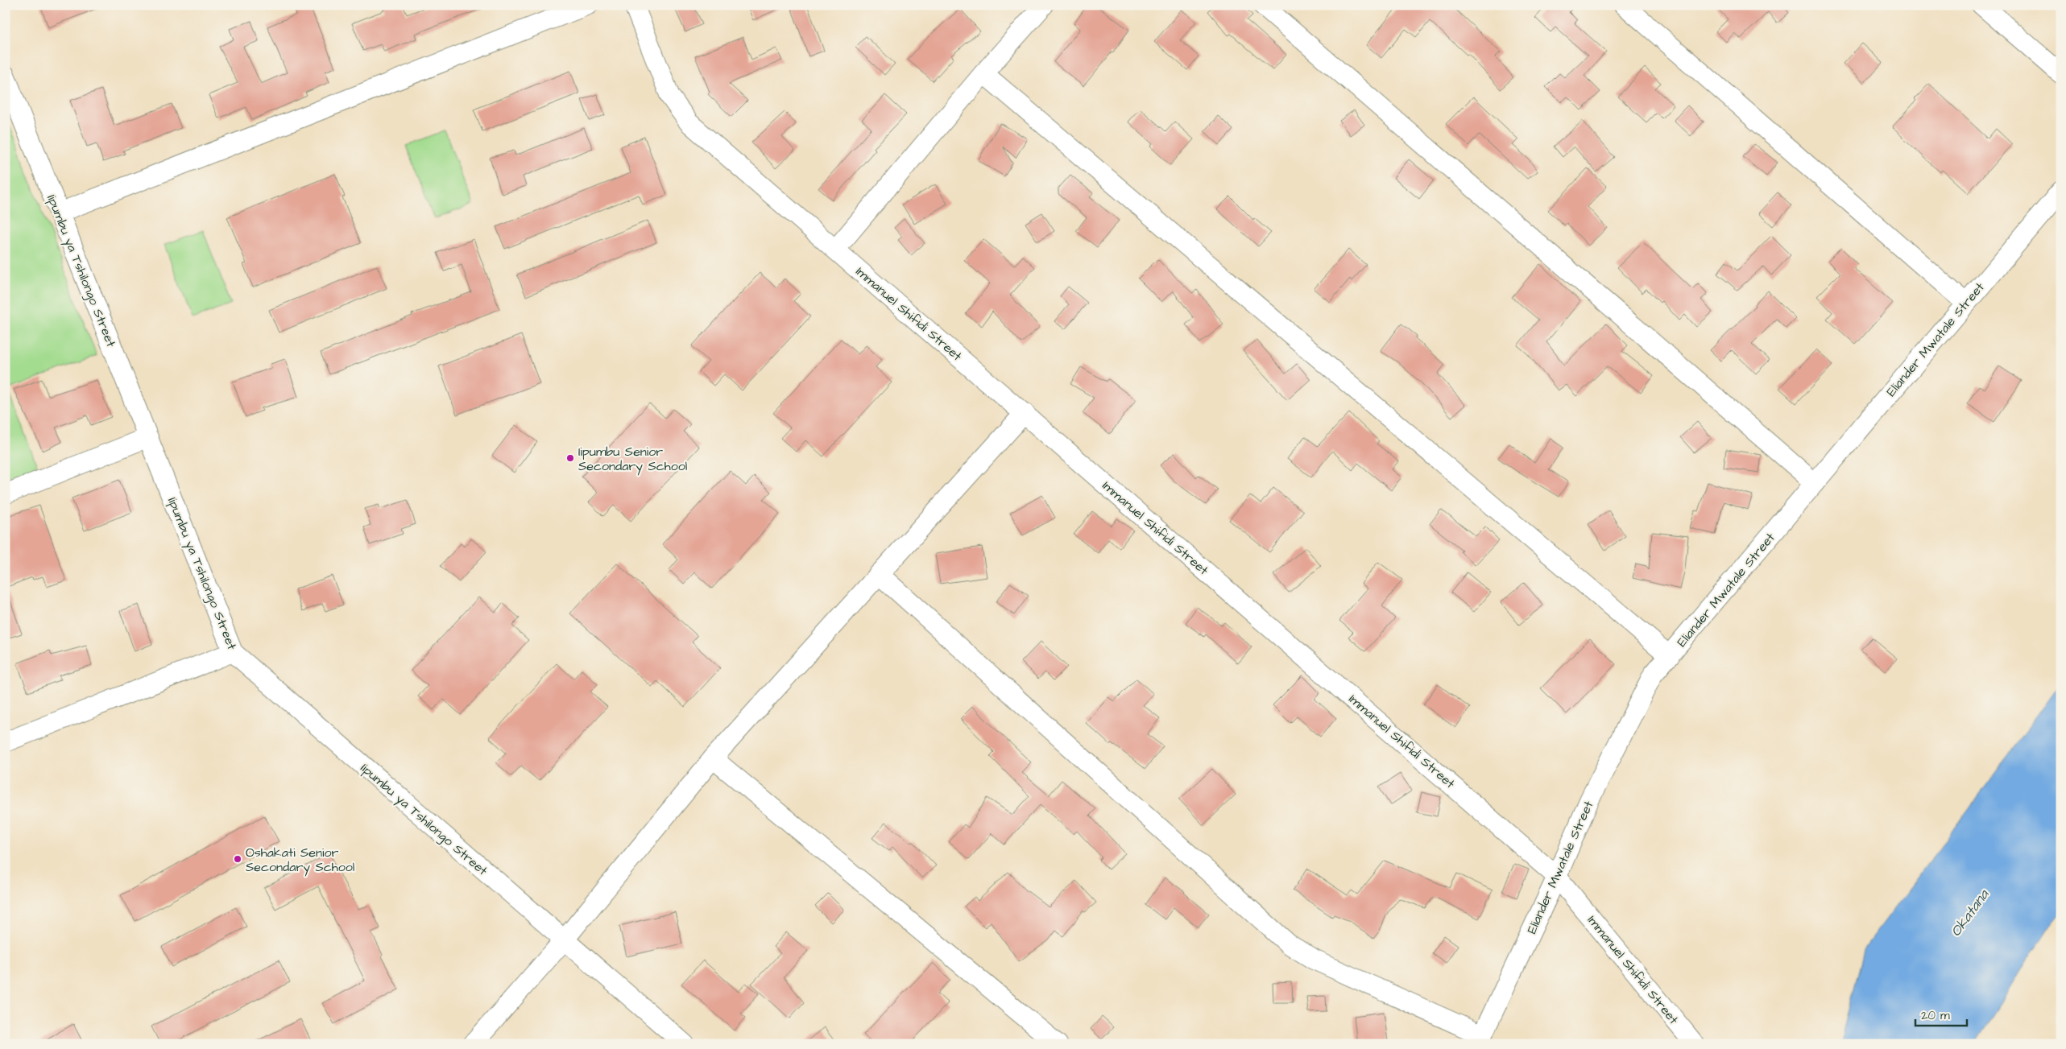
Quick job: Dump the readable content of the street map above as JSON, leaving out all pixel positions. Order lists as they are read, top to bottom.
{
  "streets": {
    "street": ["Iipumbu ya Tshilongo Street", "Immanuel Shifidi Street", "Eliander Mwatale Street"]
  },
  "crossings": [
    ["Immanuel Shifidi Street", "Eliander Mwatale Street"]
  ],
  "water": ["Okatana"],
  "places": ["Iipumbu Senior Secondary School", "Oshakati Senior Secondary School"],
  "scale_bar": "20 m"
}
